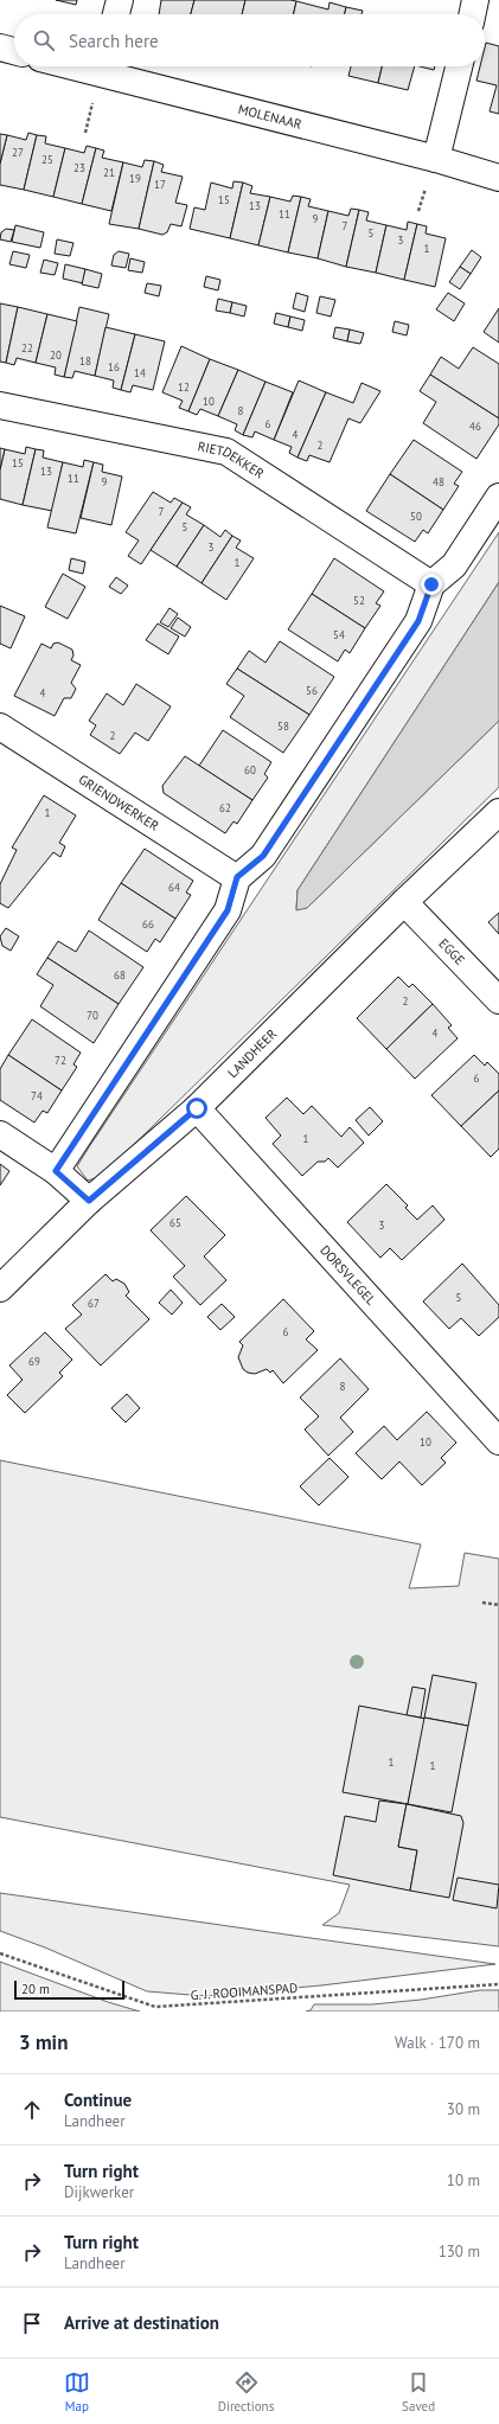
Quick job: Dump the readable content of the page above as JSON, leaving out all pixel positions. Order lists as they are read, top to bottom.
{
  "streets": {
    "street": [
      "MOLENAAR",
      "RIETDEKKER",
      "GRIENDWERKER",
      "EGGE",
      "LANDHEER",
      "DORSVLEGEL"
    ],
    "path": ["G. J. ROOIMANSPAD"]
  },
  "crossings": [
    ["EGGE", "LANDHEER"],
    ["LANDHEER", "DORSVLEGEL"]
  ],
  "house_numbers": [
    "27",
    "25",
    "23",
    "21",
    "19",
    "17",
    "15",
    "13",
    "11",
    "9",
    "7",
    "5",
    "3",
    "1",
    "22",
    "20",
    "18",
    "16",
    "14",
    "12",
    "10",
    "8",
    "6",
    "46",
    "4",
    "2",
    "15",
    "13",
    "11",
    "9",
    "48",
    "7",
    "50",
    "5",
    "3",
    "1",
    "52",
    "54",
    "56",
    "4",
    "58",
    "2",
    "60",
    "62",
    "1",
    "64",
    "66",
    "68",
    "2",
    "70",
    "4",
    "72",
    "6",
    "74",
    "1",
    "65",
    "3",
    "5",
    "67",
    "6",
    "69",
    "8",
    "10",
    "1",
    "1"
  ],
  "scale_bar": "20 m",
  "page": {
    "search": "Search here",
    "scale": "20 m",
    "heading": ["3 min", "Walk · 170 m"],
    "list": [
      ["Continue", "Landheer", "30 m"],
      ["Turn right", "Dijkwerker", "10 m"],
      ["Turn right", "Landheer", "130 m"],
      "Arrive at destination"
    ],
    "nav": ["Map", "Directions", "Saved"]
  }
}
